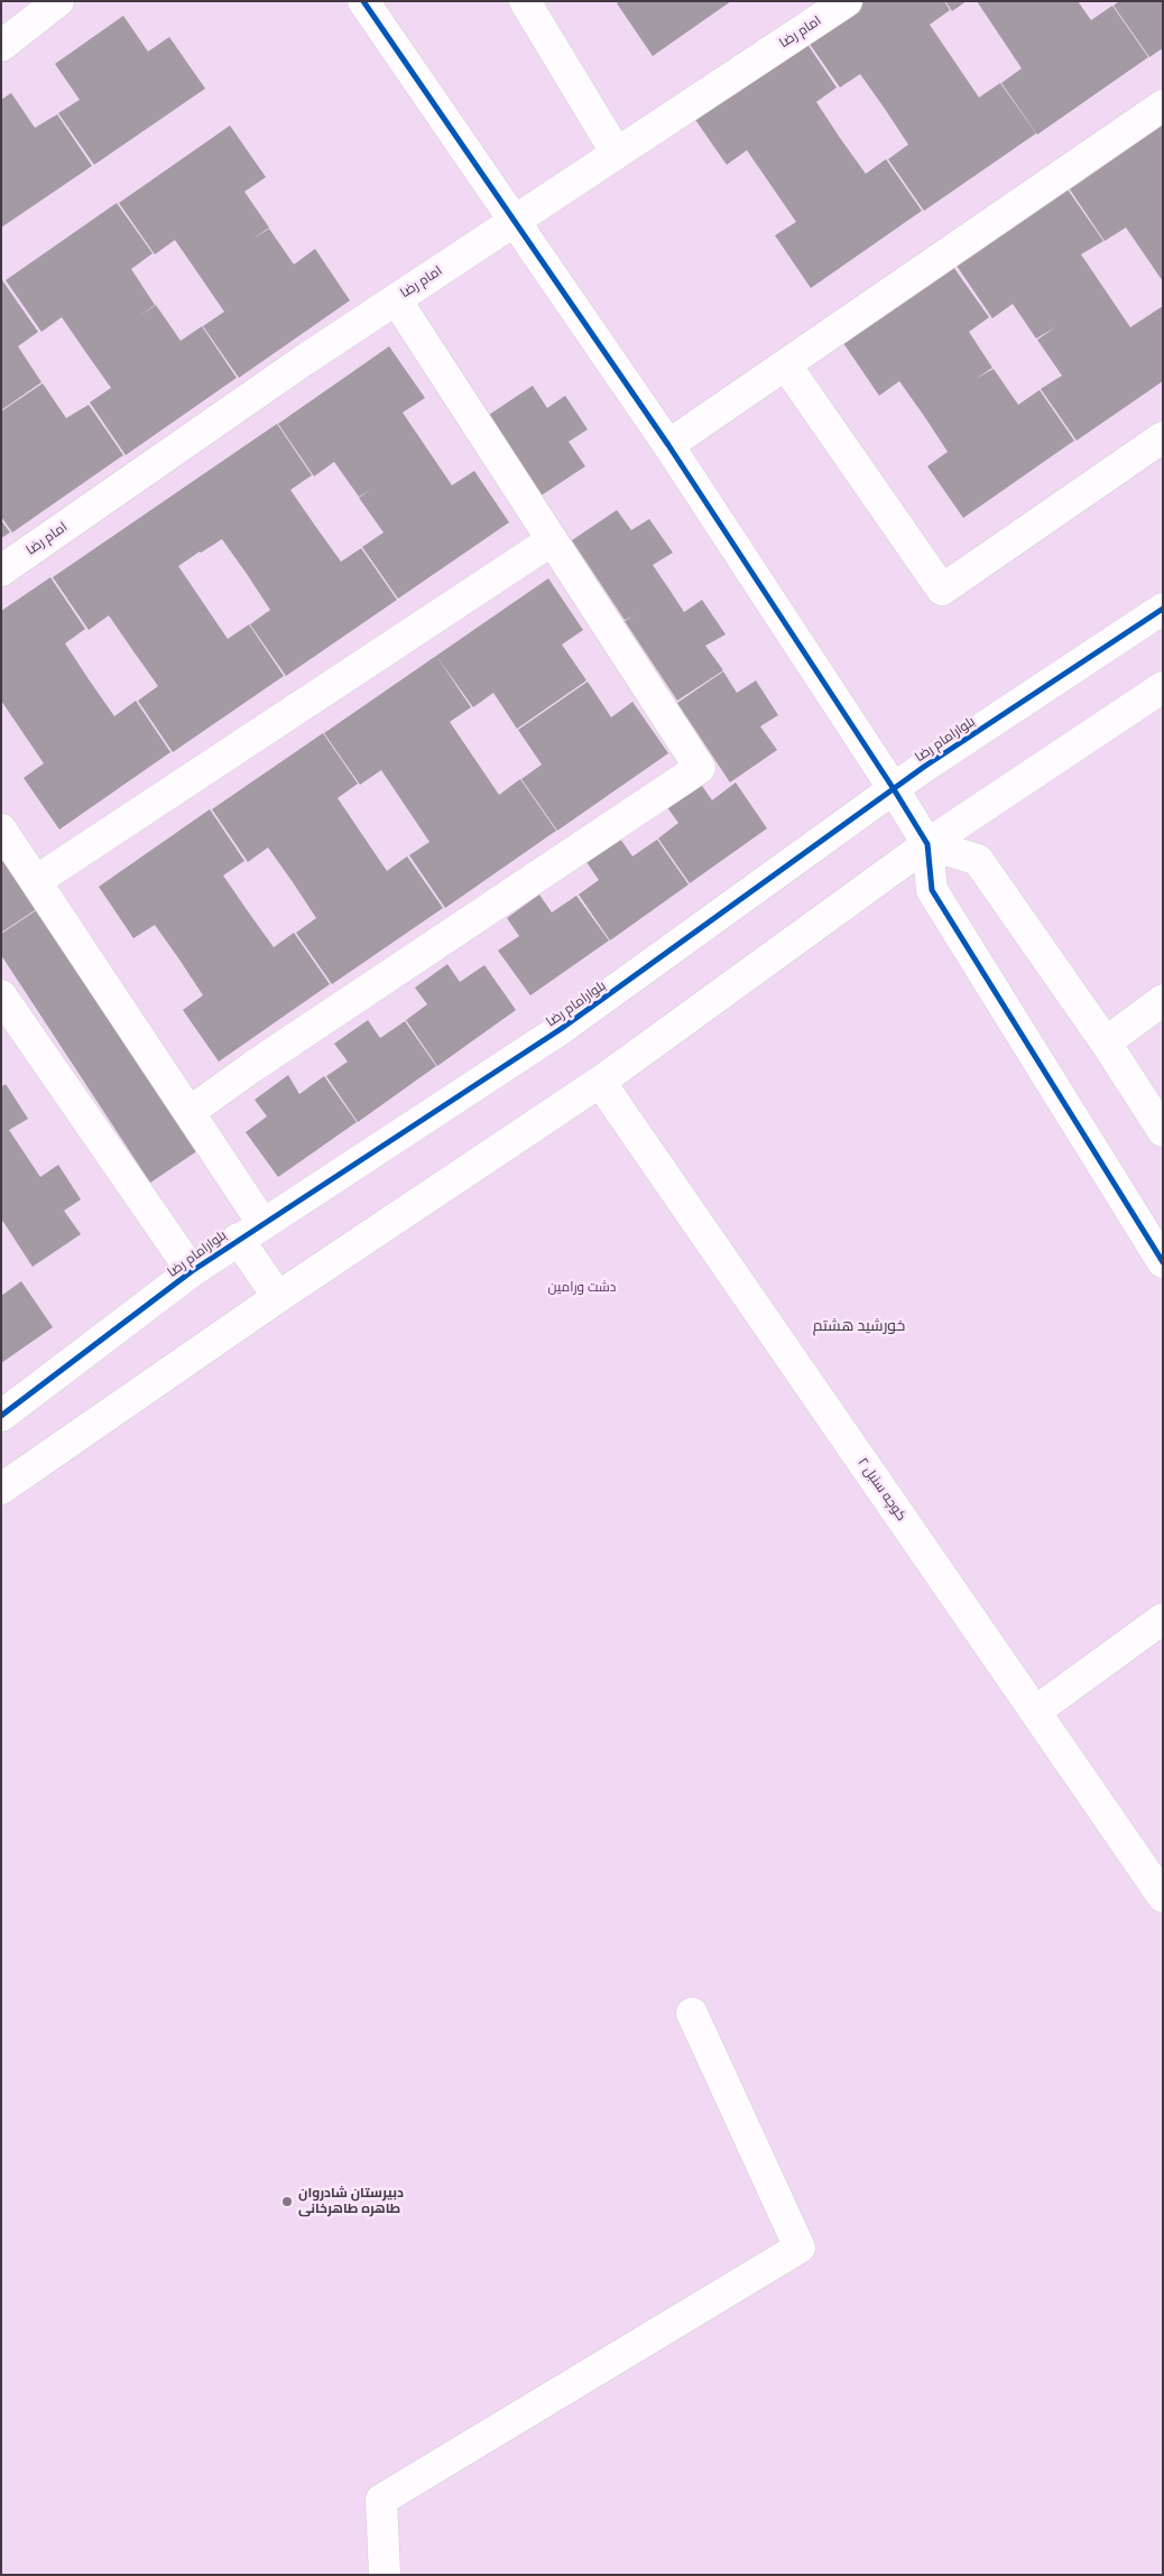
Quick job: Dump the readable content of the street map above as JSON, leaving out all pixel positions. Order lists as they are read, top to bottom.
{
  "streets": {
    "street": ["امام رضا", "بلوارامام رضا", "کوچه سنبل ۲"]
  },
  "districts": ["خورشید هشتم"],
  "parks": ["دشت ورامین"],
  "places": ["دبیرستان شادروان طاهره طاهرخانی"]
}
